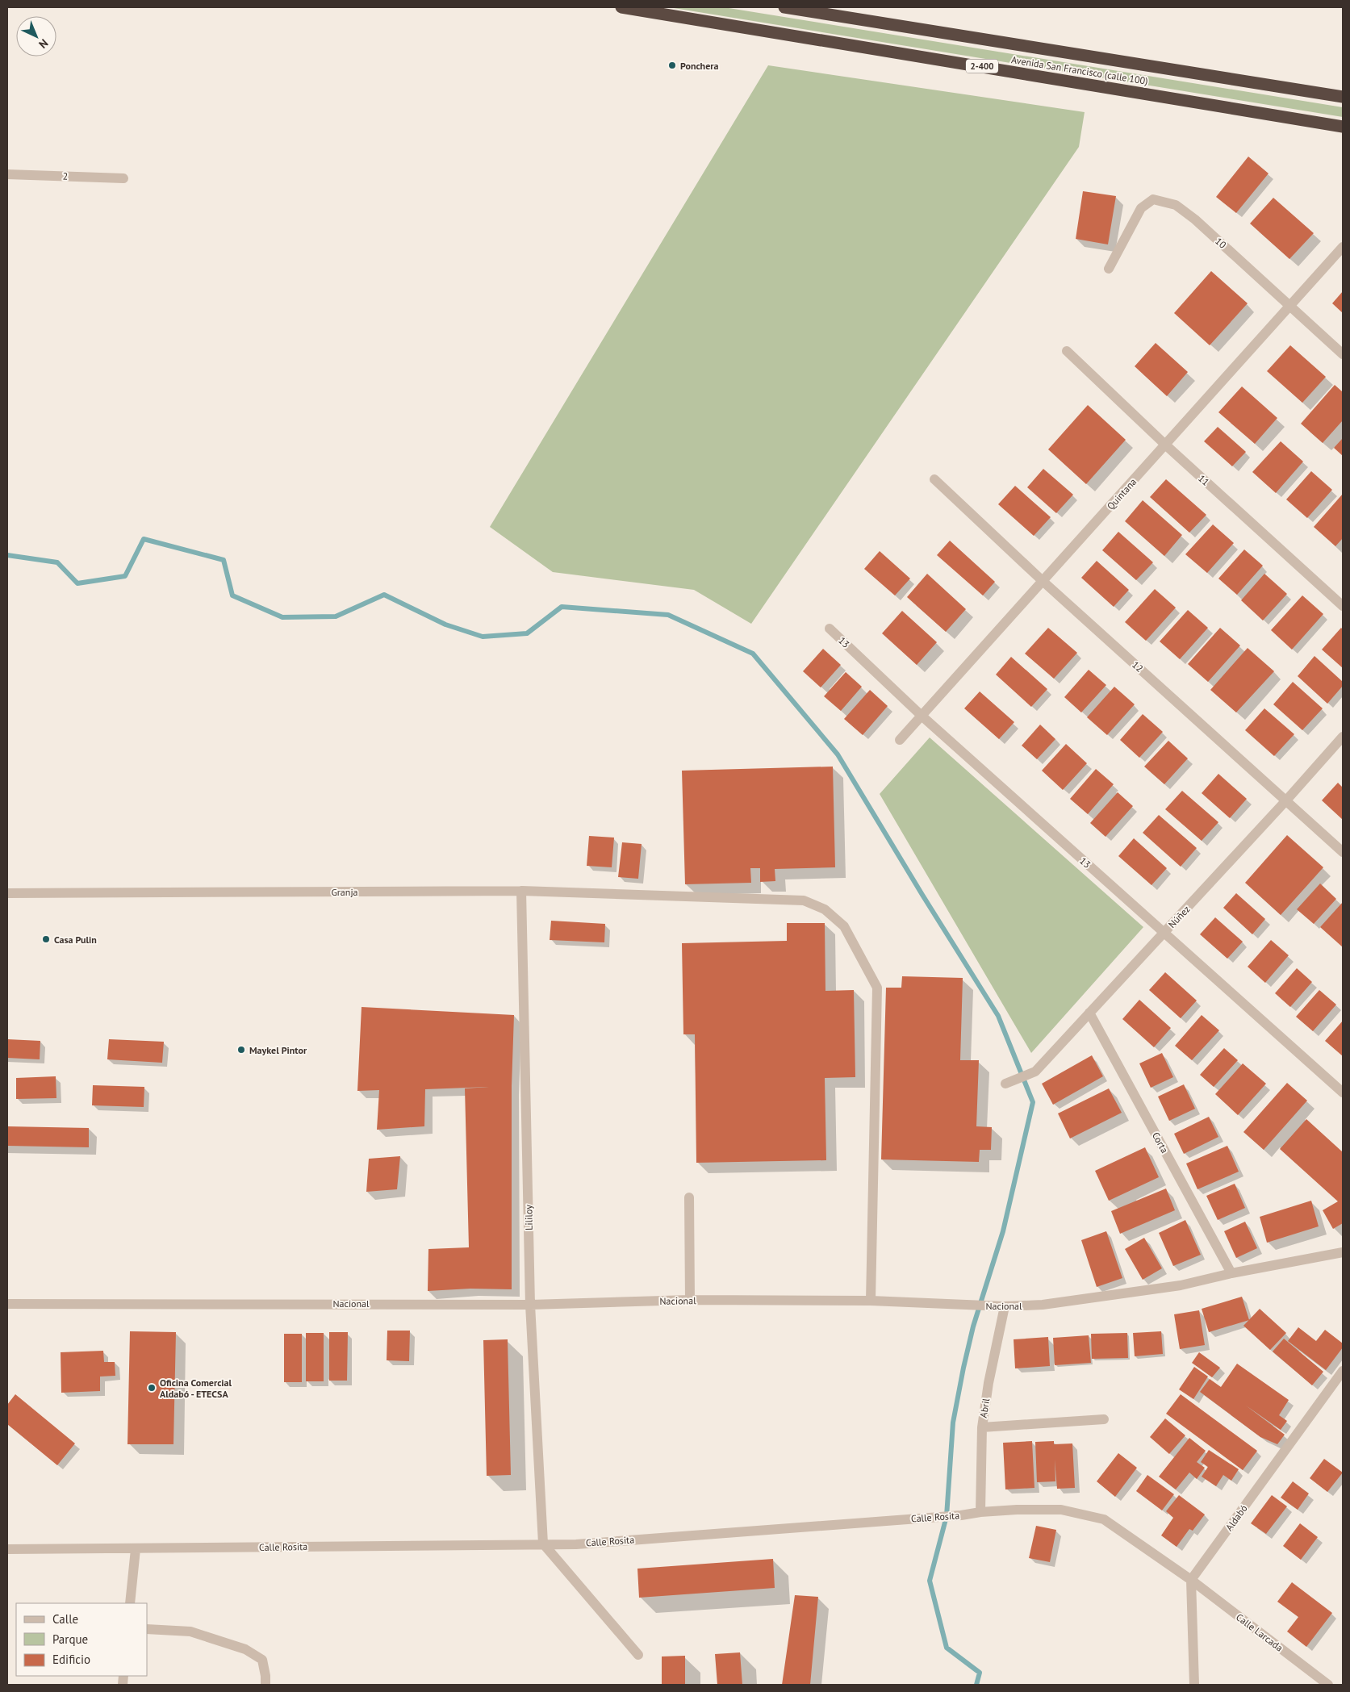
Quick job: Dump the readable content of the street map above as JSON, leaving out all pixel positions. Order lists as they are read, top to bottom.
{
  "streets": {
    "highway": ["2-400", "Avenida San Francisco (calle 100)"],
    "street": [
      "2",
      "10",
      "11",
      "Quintana",
      "13",
      "12",
      "Granja",
      "Núñez",
      "Corta",
      "Lililoy",
      "Nacional",
      "Abril",
      "Calle Rosita",
      "Aldabó",
      "Calle Larcada"
    ]
  },
  "crossings": [
    ["10", "Quintana"],
    ["11", "Quintana"],
    ["Quintana", "13"],
    ["Quintana", "12"],
    ["13", "Núñez"],
    ["12", "Núñez"],
    ["Granja", "Lililoy"],
    ["Granja", "Nacional"],
    ["Núñez", "Corta"],
    ["Corta", "Nacional"],
    ["Lililoy", "Nacional"],
    ["Lililoy", "Calle Rosita"],
    ["Nacional", "Abril"],
    ["Abril", "Calle Rosita"],
    ["Calle Rosita", "Aldabó"],
    ["Calle Rosita", "Calle Larcada"],
    ["Aldabó", "Calle Larcada"]
  ],
  "places": [
    "Ponchera",
    "Casa Pulin",
    "Maykel Pintor",
    "Oficina Comercial Aldabó - ETECSA"
  ],
  "legend": ["Calle", "Parque", "Edificio"],
  "north": "bottom right"
}
